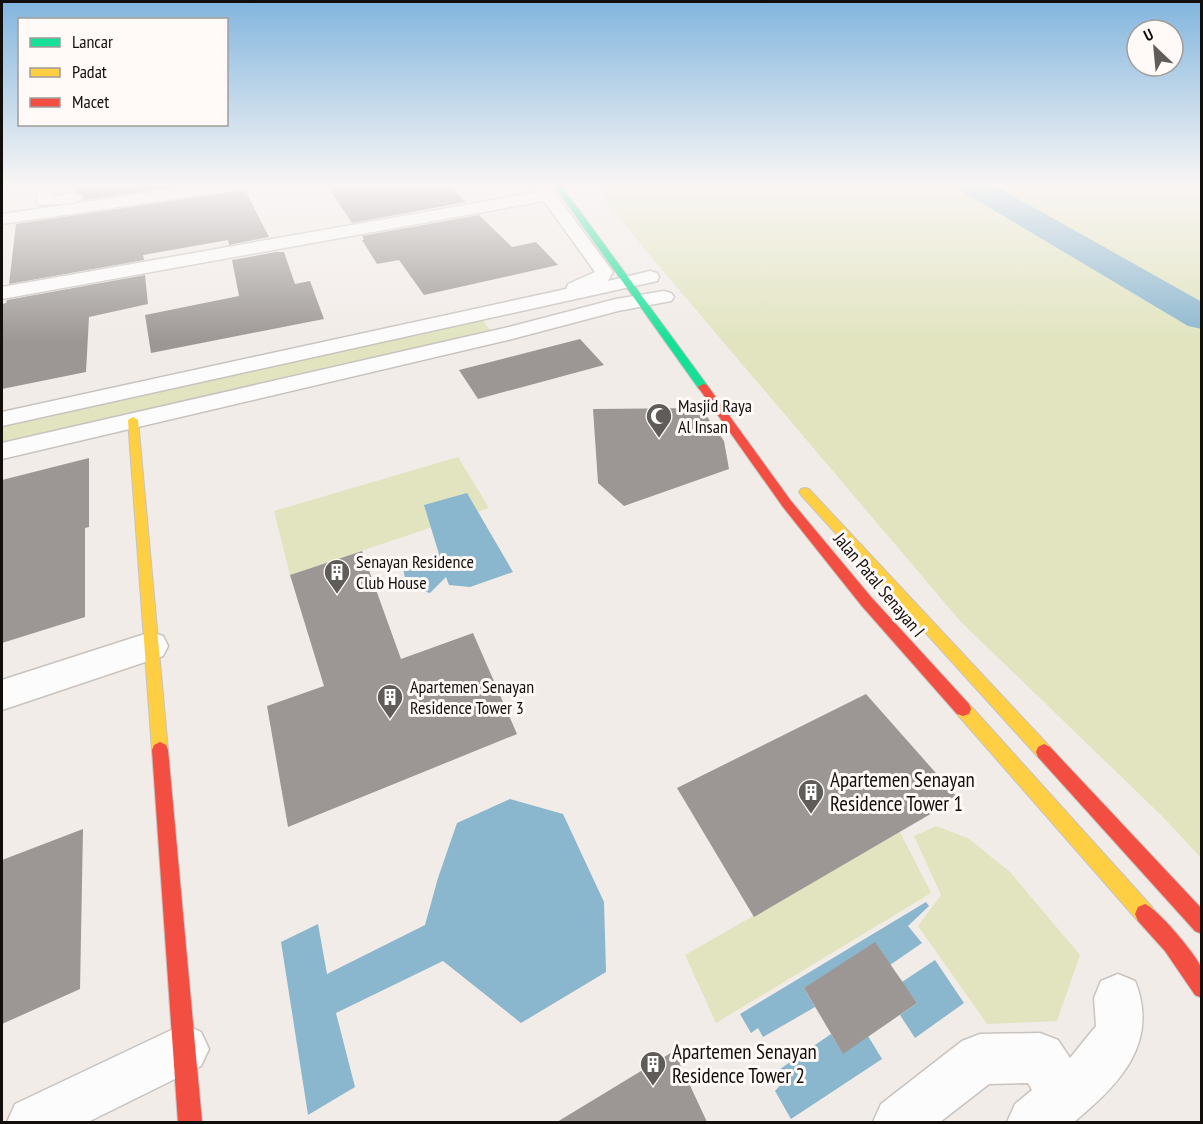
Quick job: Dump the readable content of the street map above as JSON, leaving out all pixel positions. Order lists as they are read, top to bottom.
{
  "streets": {
    "main road": ["Jalan Patal Senayan I"]
  },
  "places": {
    "mosque": ["Masjid Raya Al Insan"],
    "building": [
      "Senayan Residence Club House",
      "Apartemen Senayan Residence Tower 3",
      "Apartemen Senayan Residence Tower 1",
      "Apartemen Senayan Residence Tower 2"
    ]
  },
  "legend": ["Lancar", "Padat", "Macet"],
  "north": "top left"
}
